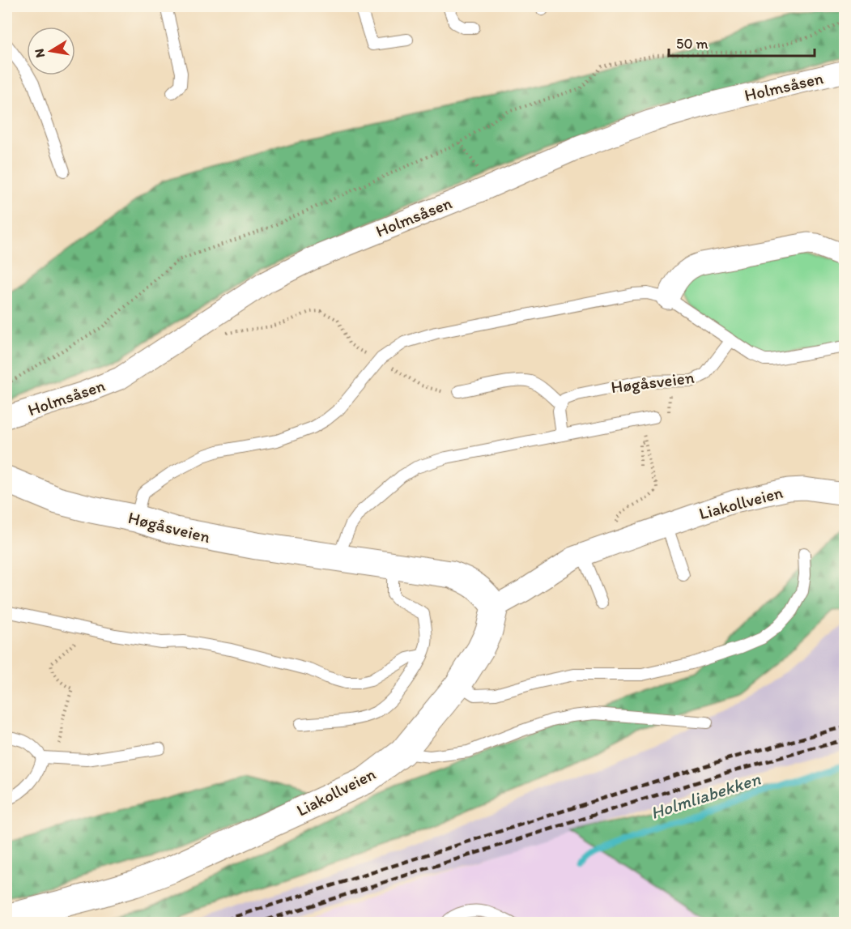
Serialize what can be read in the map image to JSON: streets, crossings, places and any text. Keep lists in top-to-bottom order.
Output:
{
  "streets": {
    "street": ["Holmsåsen", "Høgåsveien", "Liakollveien"]
  },
  "crossings": [
    ["Høgåsveien", "Liakollveien"]
  ],
  "water": ["Holmliabekken"],
  "scale_bar": "50 m",
  "north": "left"
}
